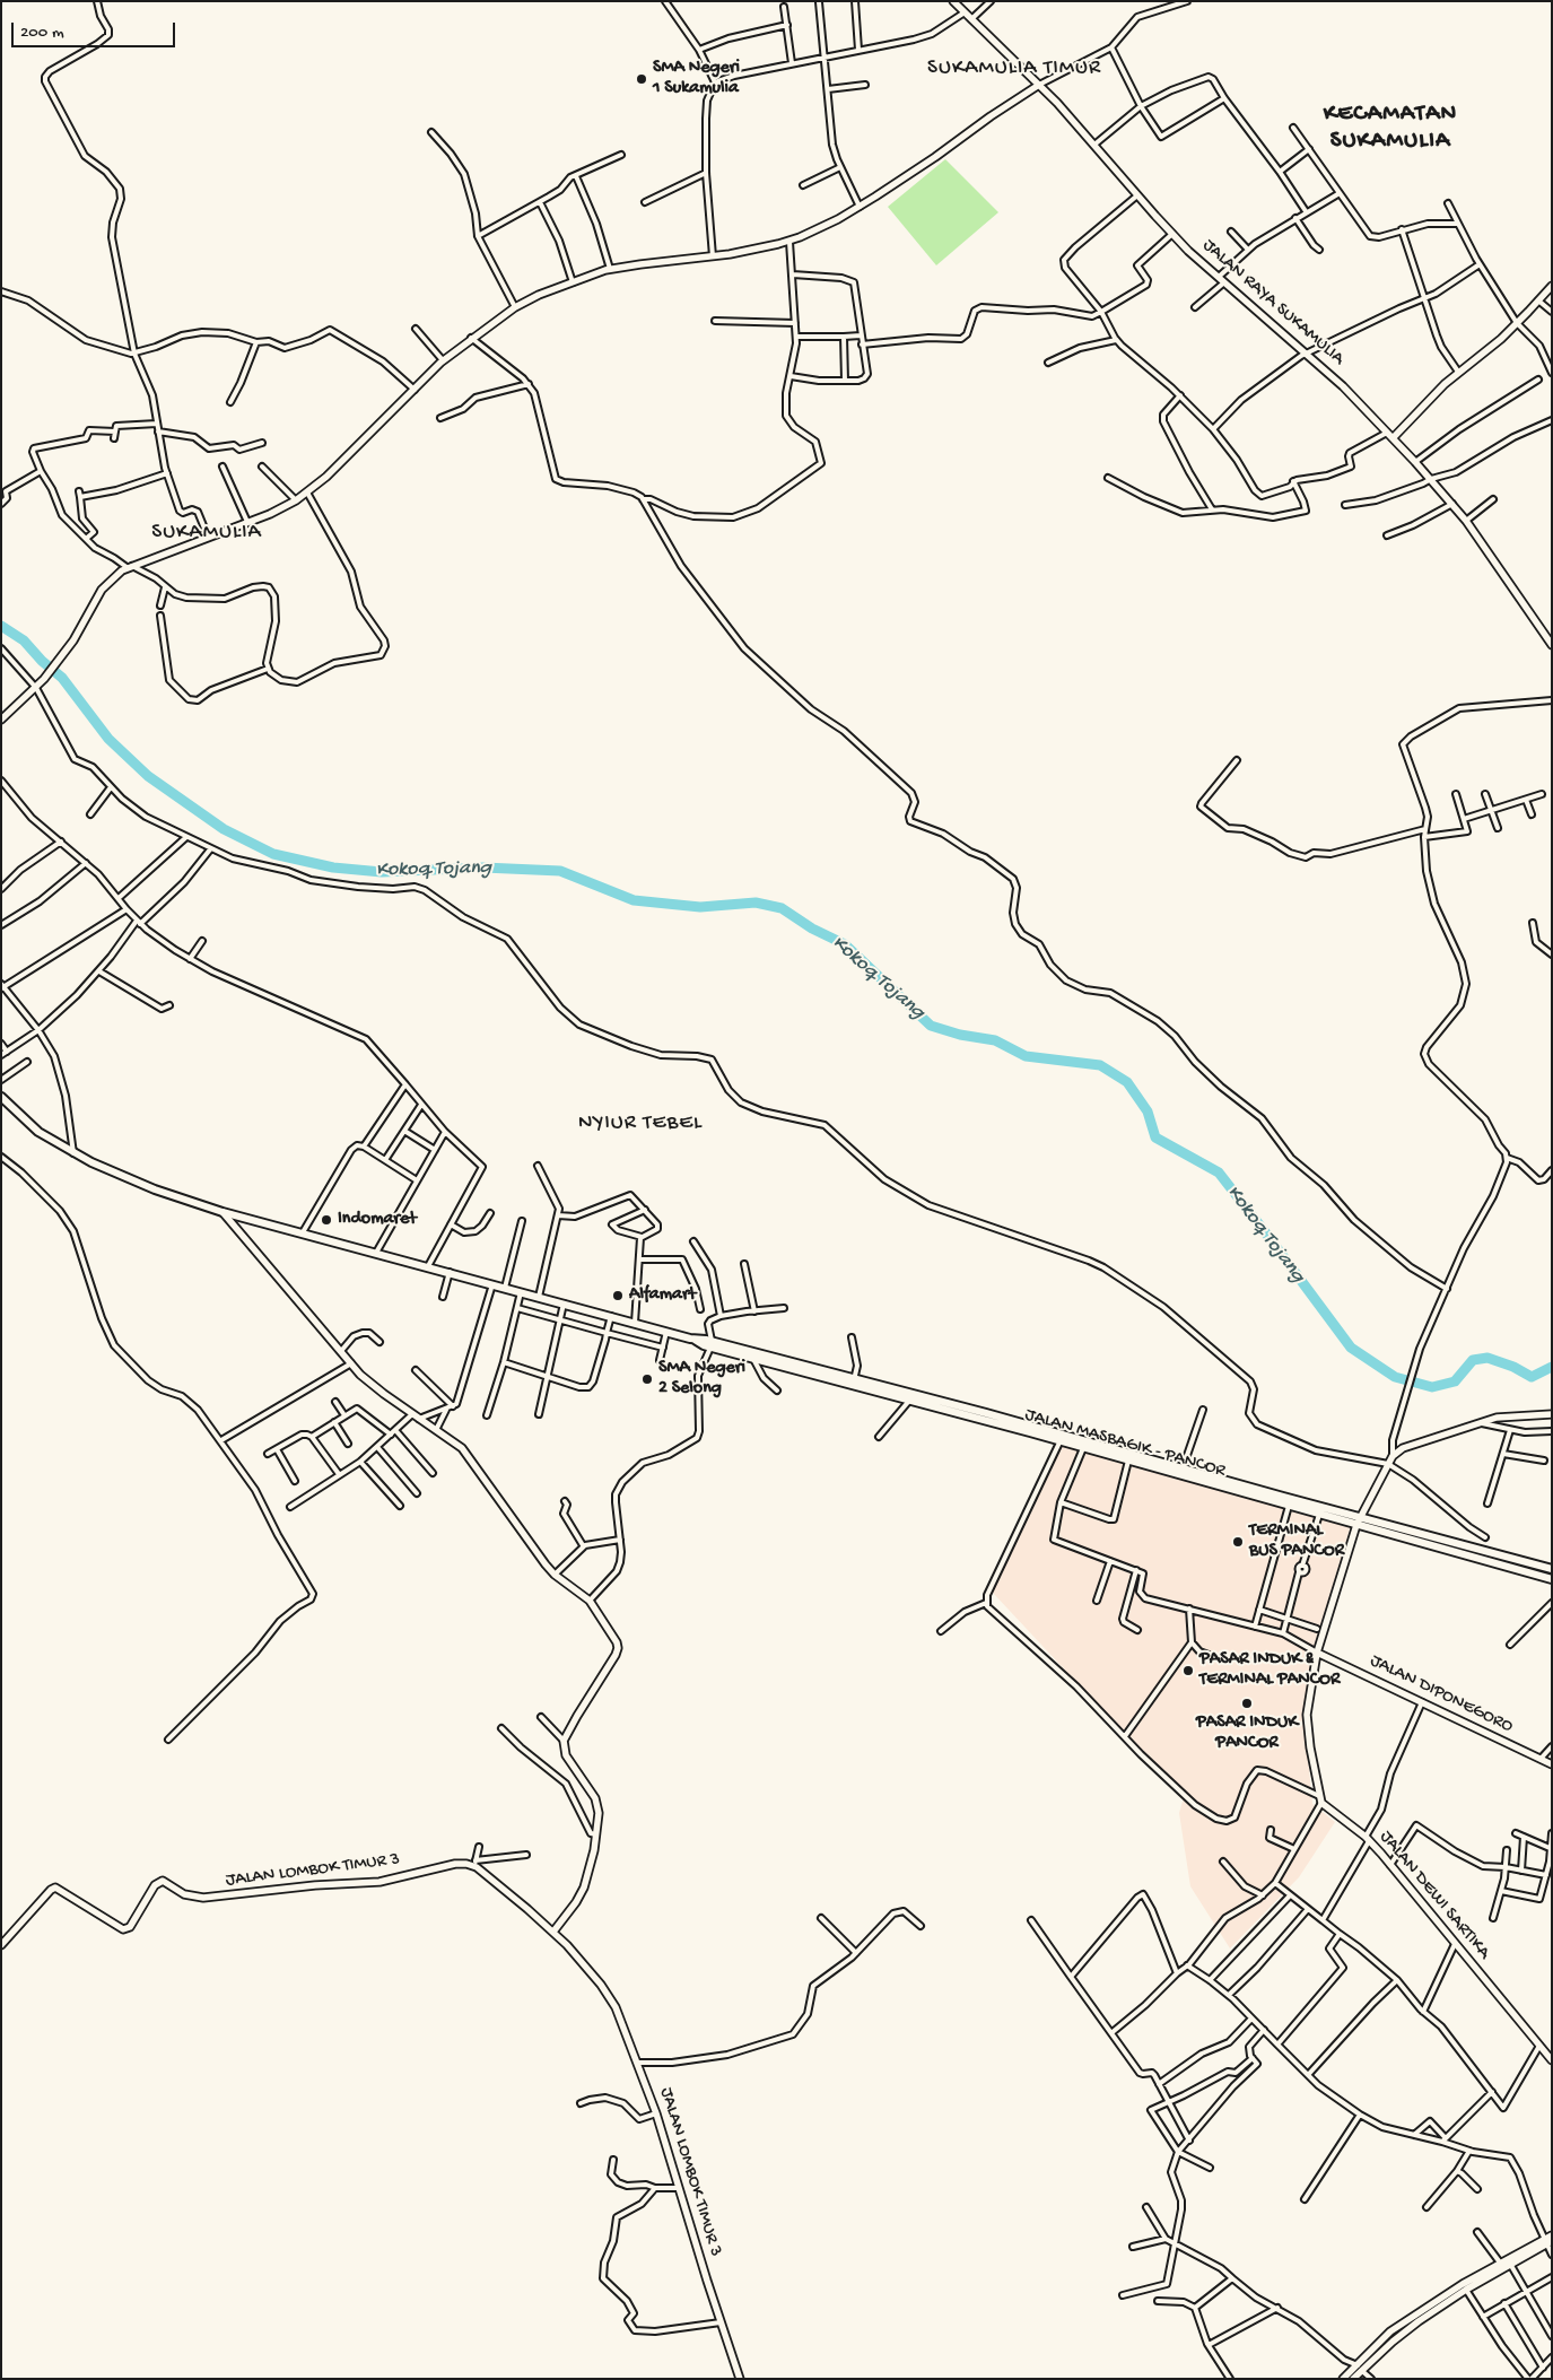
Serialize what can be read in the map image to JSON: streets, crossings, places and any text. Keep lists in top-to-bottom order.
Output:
{
  "streets": {
    "main road": ["JALAN MASBAGIK - PANCOR"],
    "street": [
      "JALAN RAYA SUKAMULIA",
      "JALAN DIPONEGORO",
      "JALAN LOMBOK TIMUR 3",
      "JALAN DEWI SARTIKA"
    ]
  },
  "districts": [
    "SUKAMULIA TIMUR",
    "KECAMATAN SUKAMULIA",
    "SUKAMULIA",
    "NYIUR TEBEL"
  ],
  "water": ["Kokoq Tojang"],
  "places": [
    "SMA Negeri 1 Sukamulia",
    "Indomaret",
    "Alfamart",
    "SMA Negeri 2 Selong",
    "TERMINAL BUS PANCOR",
    "PASAR INDUK & TERMINAL PANCOR",
    "PASAR INDUK PANCOR"
  ],
  "scale_bar": "200 m"
}
